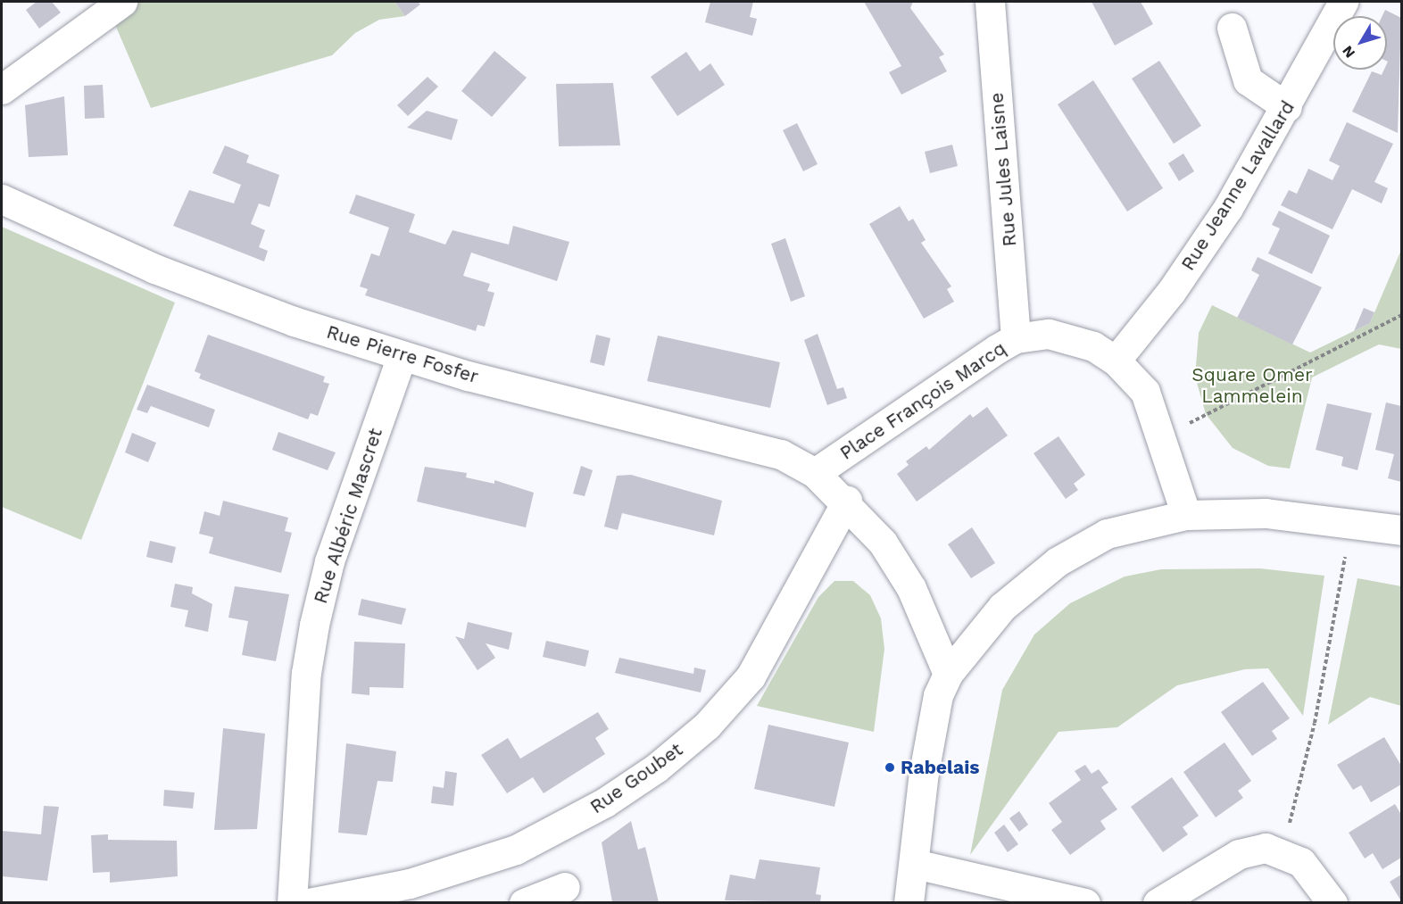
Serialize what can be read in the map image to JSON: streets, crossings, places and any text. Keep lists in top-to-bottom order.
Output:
{
  "streets": {
    "street": [
      "Rue Jules Laisne",
      "Rue Jeanne Lavallard",
      "Rue Pierre Fosfer",
      "Place François Marcq",
      "Rue Albéric Mascret",
      "Rue Goubet"
    ]
  },
  "crossings": [
    ["Rue Jules Laisne", "Place François Marcq"],
    ["Rue Jeanne Lavallard", "Place François Marcq"],
    ["Rue Pierre Fosfer", "Place François Marcq"],
    ["Rue Pierre Fosfer", "Rue Albéric Mascret"]
  ],
  "parks": ["Square Omer Lammelein"],
  "places": ["Rabelais"],
  "north": "bottom left"
}
